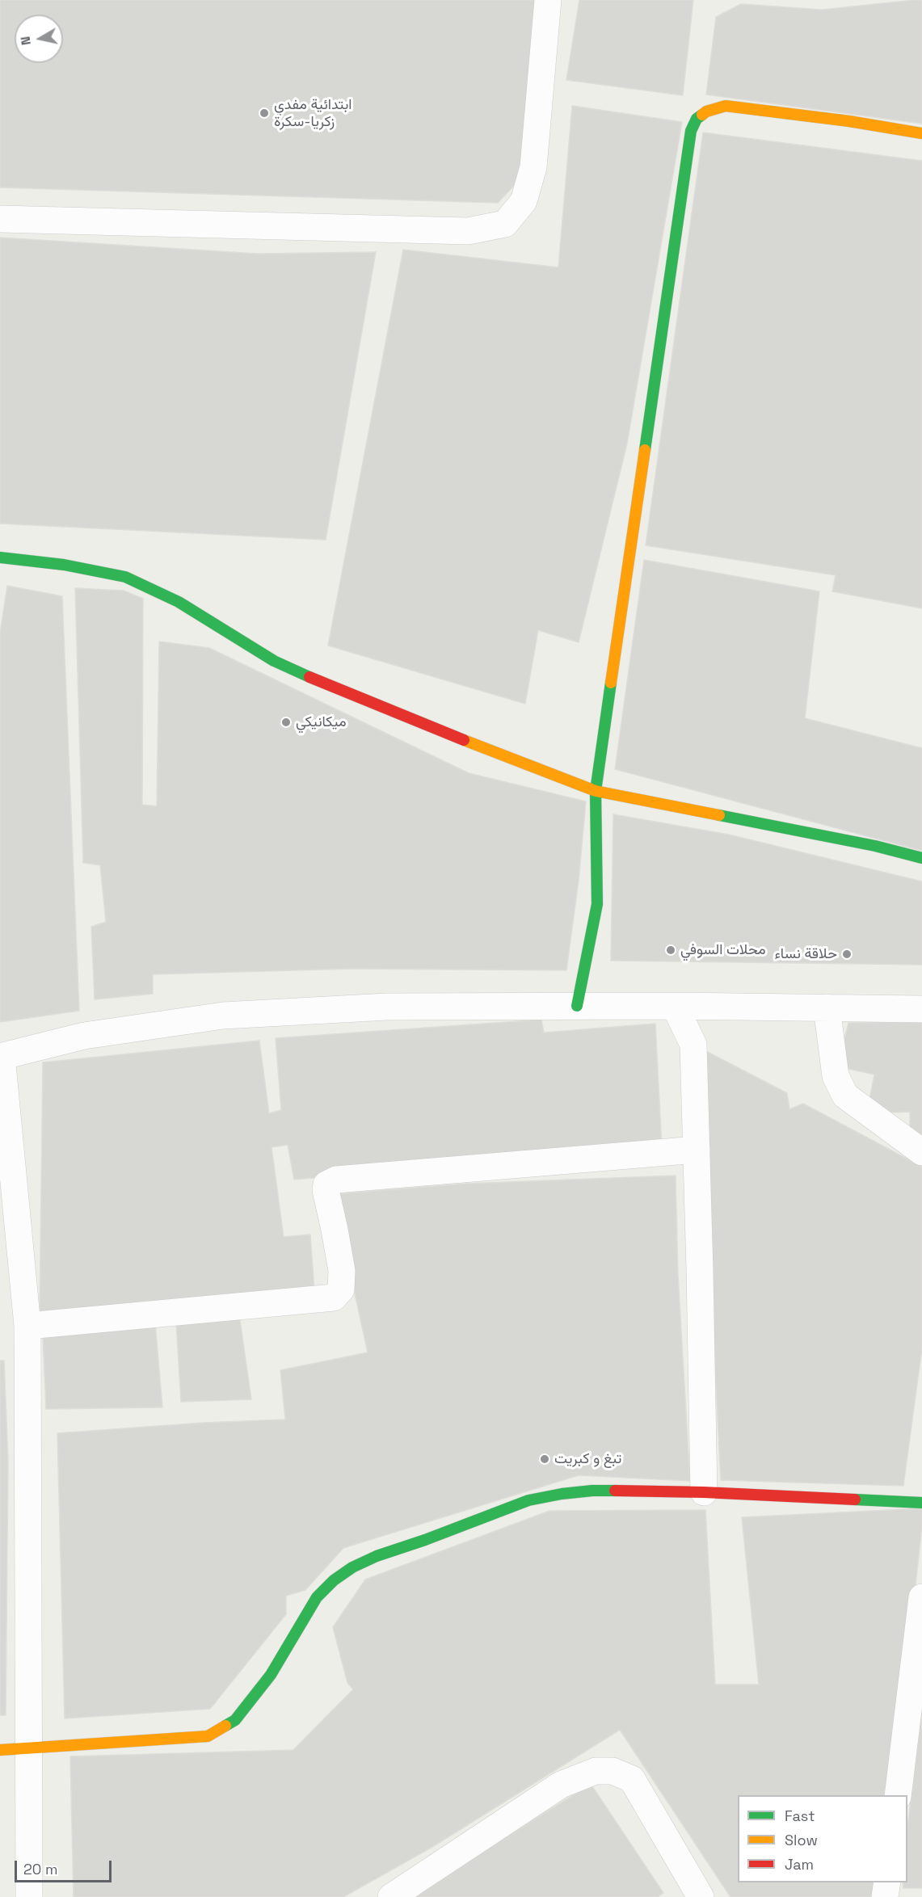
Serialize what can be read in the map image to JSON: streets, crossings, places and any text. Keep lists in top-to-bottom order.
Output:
{
  "places": [
    "ابتدائية مفدي زكريا-سكرة",
    "ميكانيكي",
    "محلات السوفي",
    "حلاقة نساء",
    "تبغ و كبريت"
  ],
  "legend": ["Fast", "Slow", "Jam"],
  "scale_bar": "20 m",
  "north": "left"
}
